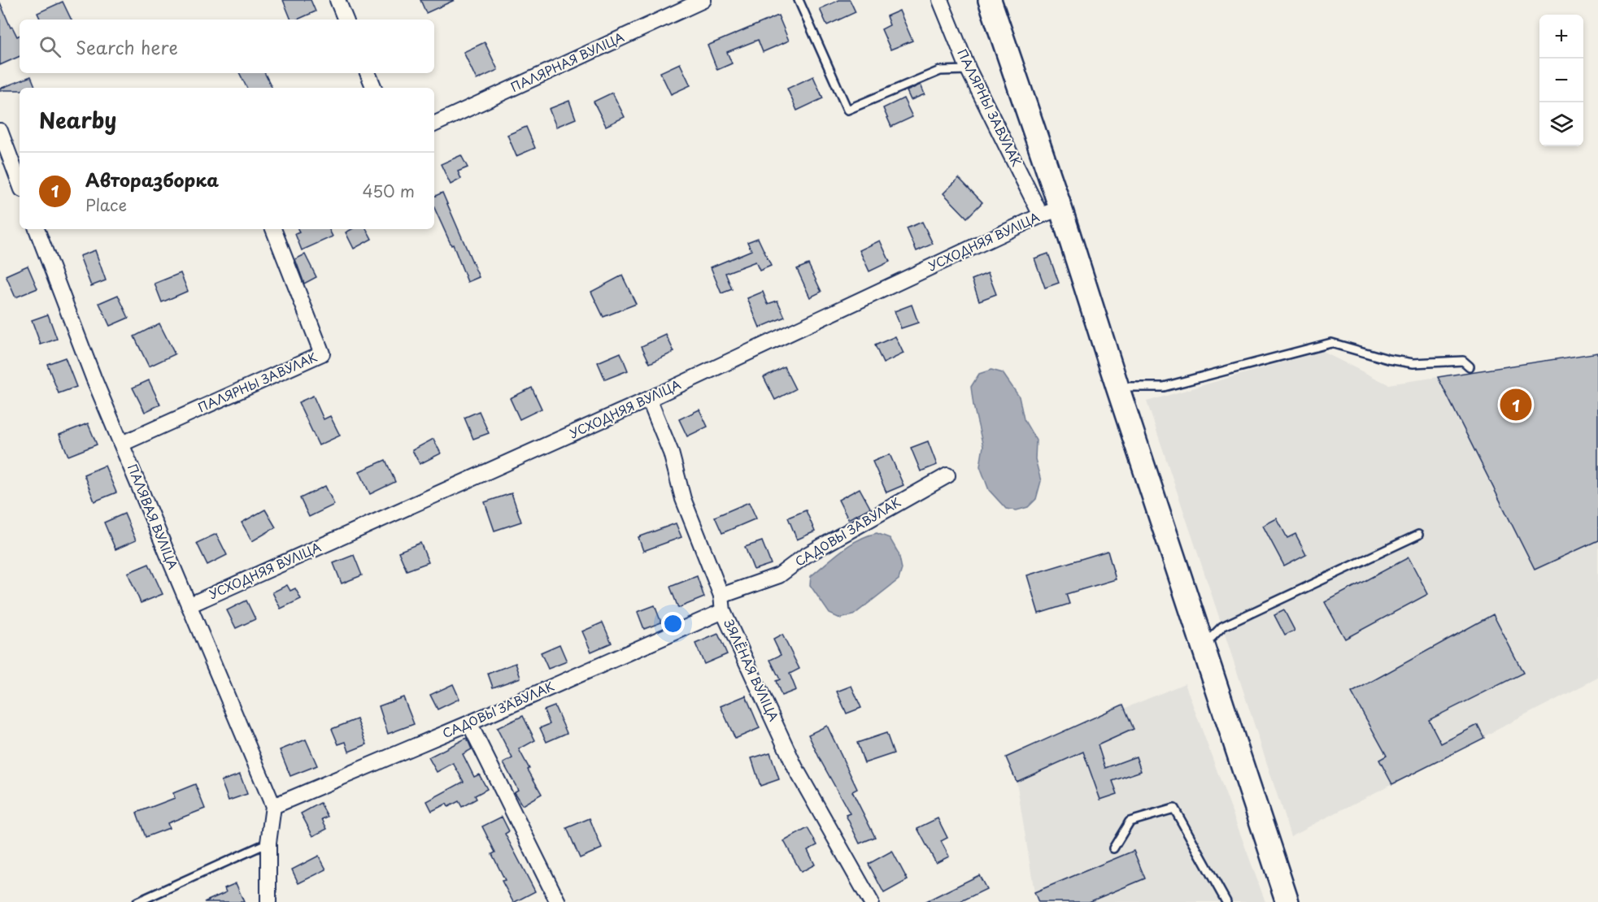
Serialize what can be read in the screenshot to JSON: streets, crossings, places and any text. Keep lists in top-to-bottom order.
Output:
{
  "streets": {
    "street": [
      "ПАЛЯРНАЯ ВУЛІЦА",
      "ПАЛЯРНЫ ЗАВУЛАК",
      "УСХОДНЯЯ ВУЛІЦА",
      "ПАЛЯВАЯ ВУЛІЦА",
      "САДОВЫ ЗАВУЛАК",
      "ЗЯЛЁНАЯ ВУЛІЦА"
    ]
  },
  "crossings": [
    ["ПАЛЯРНЫ ЗАВУЛАК", "УСХОДНЯЯ ВУЛІЦА"],
    ["ПАЛЯРНЫ ЗАВУЛАК", "ПАЛЯВАЯ ВУЛІЦА"],
    ["УСХОДНЯЯ ВУЛІЦА", "ПАЛЯВАЯ ВУЛІЦА"],
    ["УСХОДНЯЯ ВУЛІЦА", "ЗЯЛЁНАЯ ВУЛІЦА"],
    ["ПАЛЯВАЯ ВУЛІЦА", "САДОВЫ ЗАВУЛАК"],
    ["САДОВЫ ЗАВУЛАК", "ЗЯЛЁНАЯ ВУЛІЦА"]
  ],
  "page": {
    "map_buttons": ["+", "−"],
    "search": "Search here",
    "heading": "Nearby",
    "list": [
      {
        "mark": "1",
        "name": "Авторазборка",
        "note": "Place",
        "value": "450 m"
      }
    ],
    "pins": "1"
  }
}
